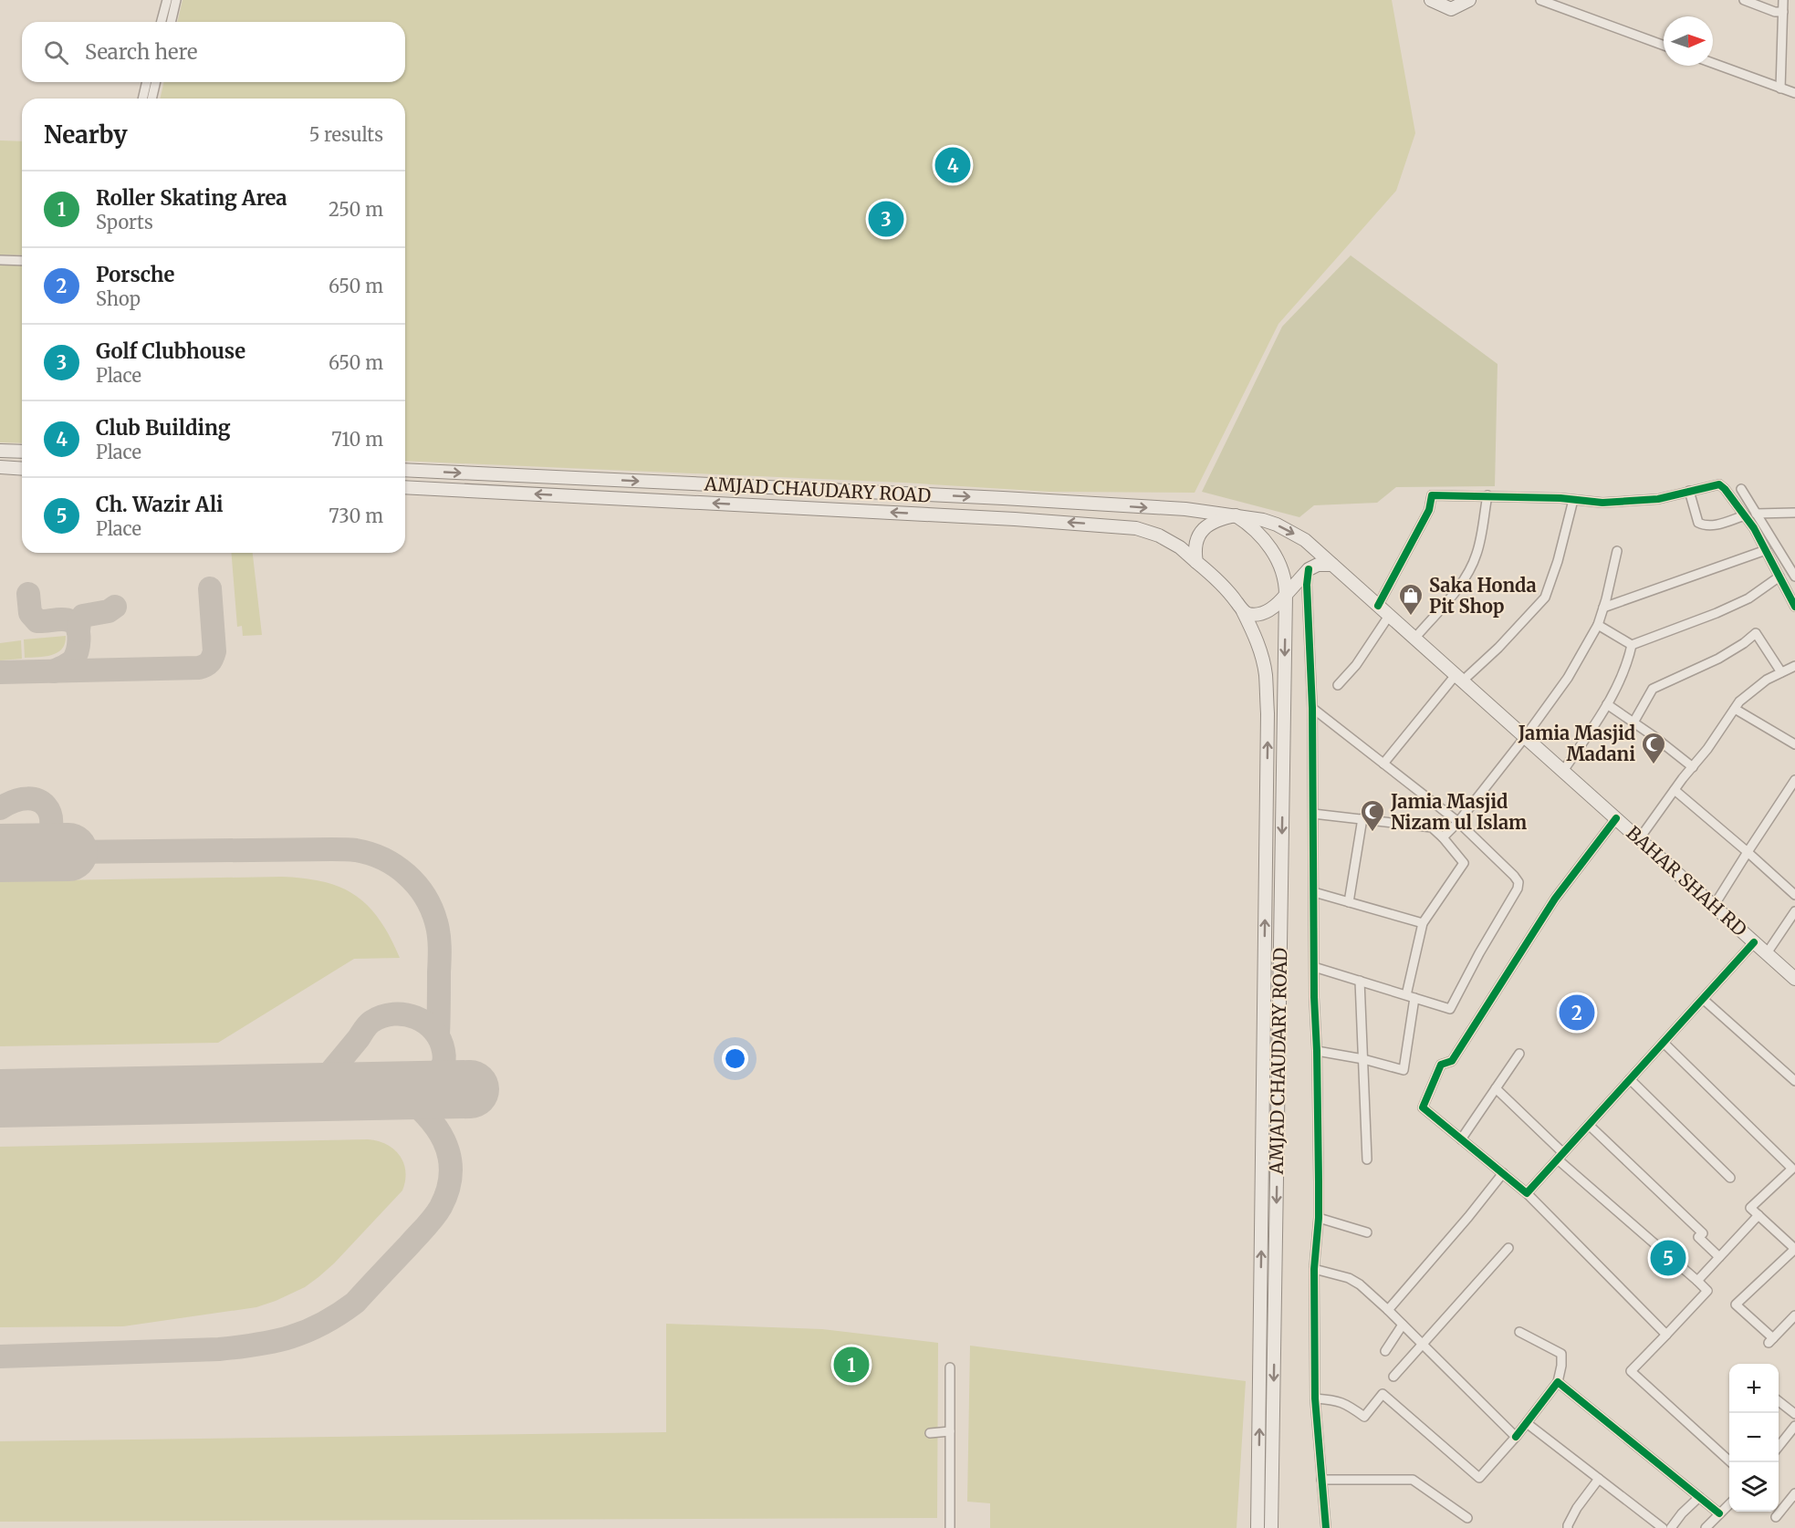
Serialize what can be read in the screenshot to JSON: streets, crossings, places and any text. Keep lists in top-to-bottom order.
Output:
{
  "streets": {
    "main road": ["AMJAD CHAUDARY ROAD", "BAHAR SHAH RD"]
  },
  "crossings": [
    ["AMJAD CHAUDARY ROAD", "BAHAR SHAH RD"]
  ],
  "places": {
    "shop": ["Saka Honda Pit Shop"],
    "mosque": ["Jamia Masjid Madani", "Jamia Masjid Nizam ul Islam"]
  },
  "north": "right",
  "page": {
    "search": "Search here",
    "heading": ["Nearby", "5 results"],
    "pins": [
      "4",
      "3",
      "2",
      "5",
      "1"
    ],
    "list": [
      {
        "mark": "1",
        "name": "Roller Skating Area",
        "note": "Sports",
        "value": "250 m"
      },
      {
        "mark": "2",
        "name": "Porsche",
        "note": "Shop",
        "value": "650 m"
      },
      {
        "mark": "3",
        "name": "Golf Clubhouse",
        "note": "Place",
        "value": "650 m"
      },
      {
        "mark": "4",
        "name": "Club Building",
        "note": "Place",
        "value": "710 m"
      },
      {
        "mark": "5",
        "name": "Ch. Wazir Ali",
        "note": "Place",
        "value": "730 m"
      }
    ],
    "map_buttons": ["+", "−"]
  }
}
